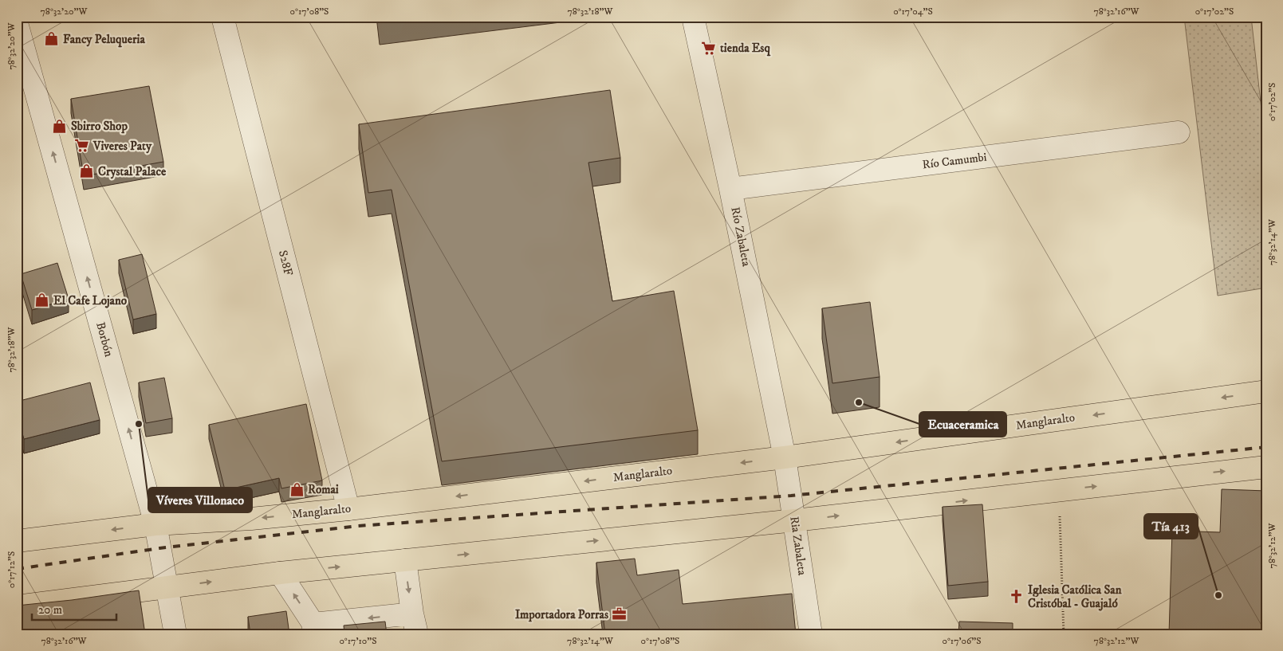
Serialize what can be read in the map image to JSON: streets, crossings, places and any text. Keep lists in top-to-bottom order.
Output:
{
  "streets": {
    "main road": ["Manglaralto"],
    "street": [
      "Río Camumbi",
      "Río Zabaleta",
      "S28F",
      "Borbón",
      "Ria Zabaleta"
    ]
  },
  "crossings": [
    ["Río Camumbi", "Río Zabaleta"],
    ["Río Zabaleta", "Manglaralto"],
    ["Río Zabaleta", "Ria Zabaleta"],
    ["S28F", "Manglaralto"],
    ["Borbón", "Manglaralto"],
    ["Manglaralto", "Ria Zabaleta"]
  ],
  "one_way": ["Borbón"],
  "places": {
    "shop": [
      "Fancy Peluqueria",
      "Sbirro Shop",
      "Crystal Palace",
      "El Cafe Lojano",
      "Romai"
    ],
    "supermarket": ["tienda Esq", "Viveres Paty"],
    "other": ["Ecuaceramica", "Víveres Villonaco", "Tía 413"],
    "church": ["Iglesia Católica San Cristóbal - Guajaló"],
    "office": ["Importadora Porras"]
  },
  "scale_bar": "20 m",
  "coordinates": [
    "78°32'20\"W",
    "0°17'08\"S",
    "78°32'18\"W",
    "0°17'04\"S",
    "78°32'16\"W",
    "0°17'02\"S",
    "78°32'14\"W",
    "78°32'12\"W",
    "0°17'12\"S",
    "0°17'10\"S",
    "0°17'06\"S"
  ]
}
